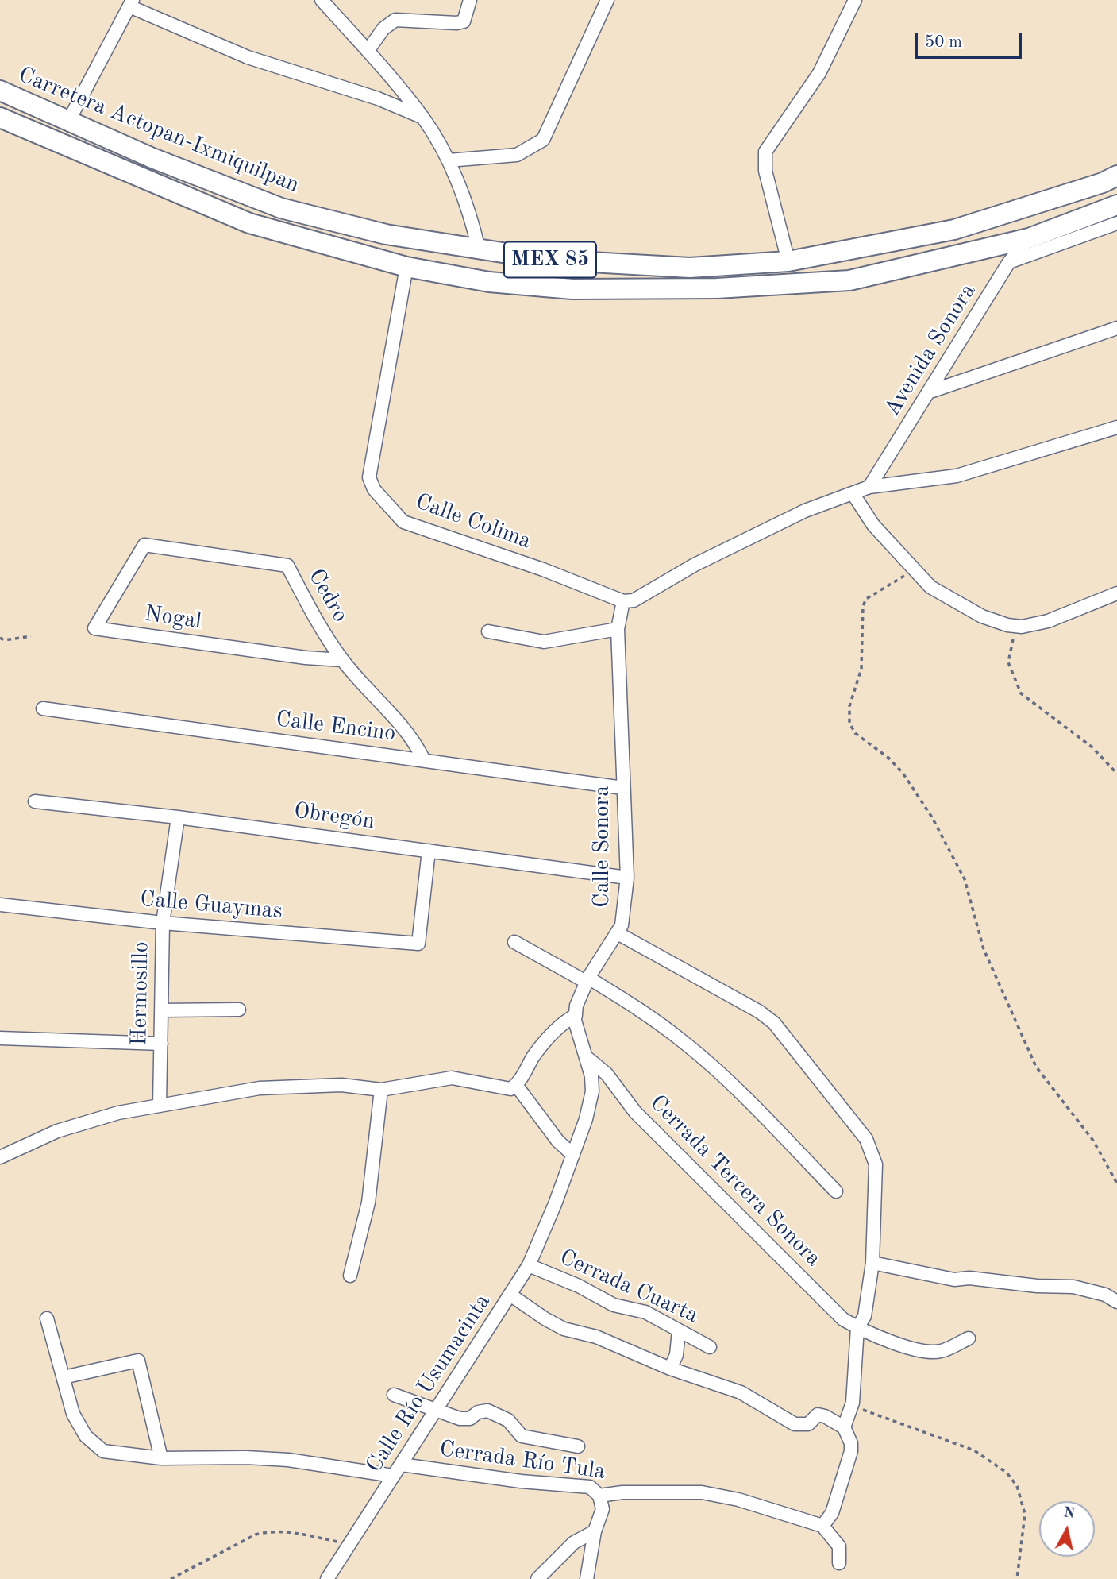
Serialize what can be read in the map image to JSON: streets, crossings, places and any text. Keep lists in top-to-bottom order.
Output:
{
  "streets": {
    "main road": ["Carretera Actopan-Ixmiquilpan", "MEX 85"],
    "street": [
      "Avenida Sonora",
      "Calle Colima",
      "Cedro",
      "Nogal",
      "Calle Encino",
      "Obregón",
      "Calle Sonora",
      "Calle Guaymas",
      "Hermosillo",
      "Cerrada Tercera Sonora",
      "Cerrada Cuarta",
      "Calle Río Usumacinta",
      "Cerrada Río Tula"
    ]
  },
  "crossings": [
    ["MEX 85", "Avenida Sonora"],
    ["MEX 85", "Calle Colima"],
    ["Calle Colima", "Calle Sonora"],
    ["Cedro", "Nogal"],
    ["Cedro", "Calle Encino"],
    ["Calle Encino", "Calle Sonora"],
    ["Obregón", "Calle Sonora"],
    ["Obregón", "Calle Guaymas"],
    ["Obregón", "Hermosillo"],
    ["Calle Guaymas", "Hermosillo"],
    ["Cerrada Cuarta", "Calle Río Usumacinta"],
    ["Calle Río Usumacinta", "Cerrada Río Tula"]
  ],
  "scale_bar": "50 m",
  "north": "top"
}
